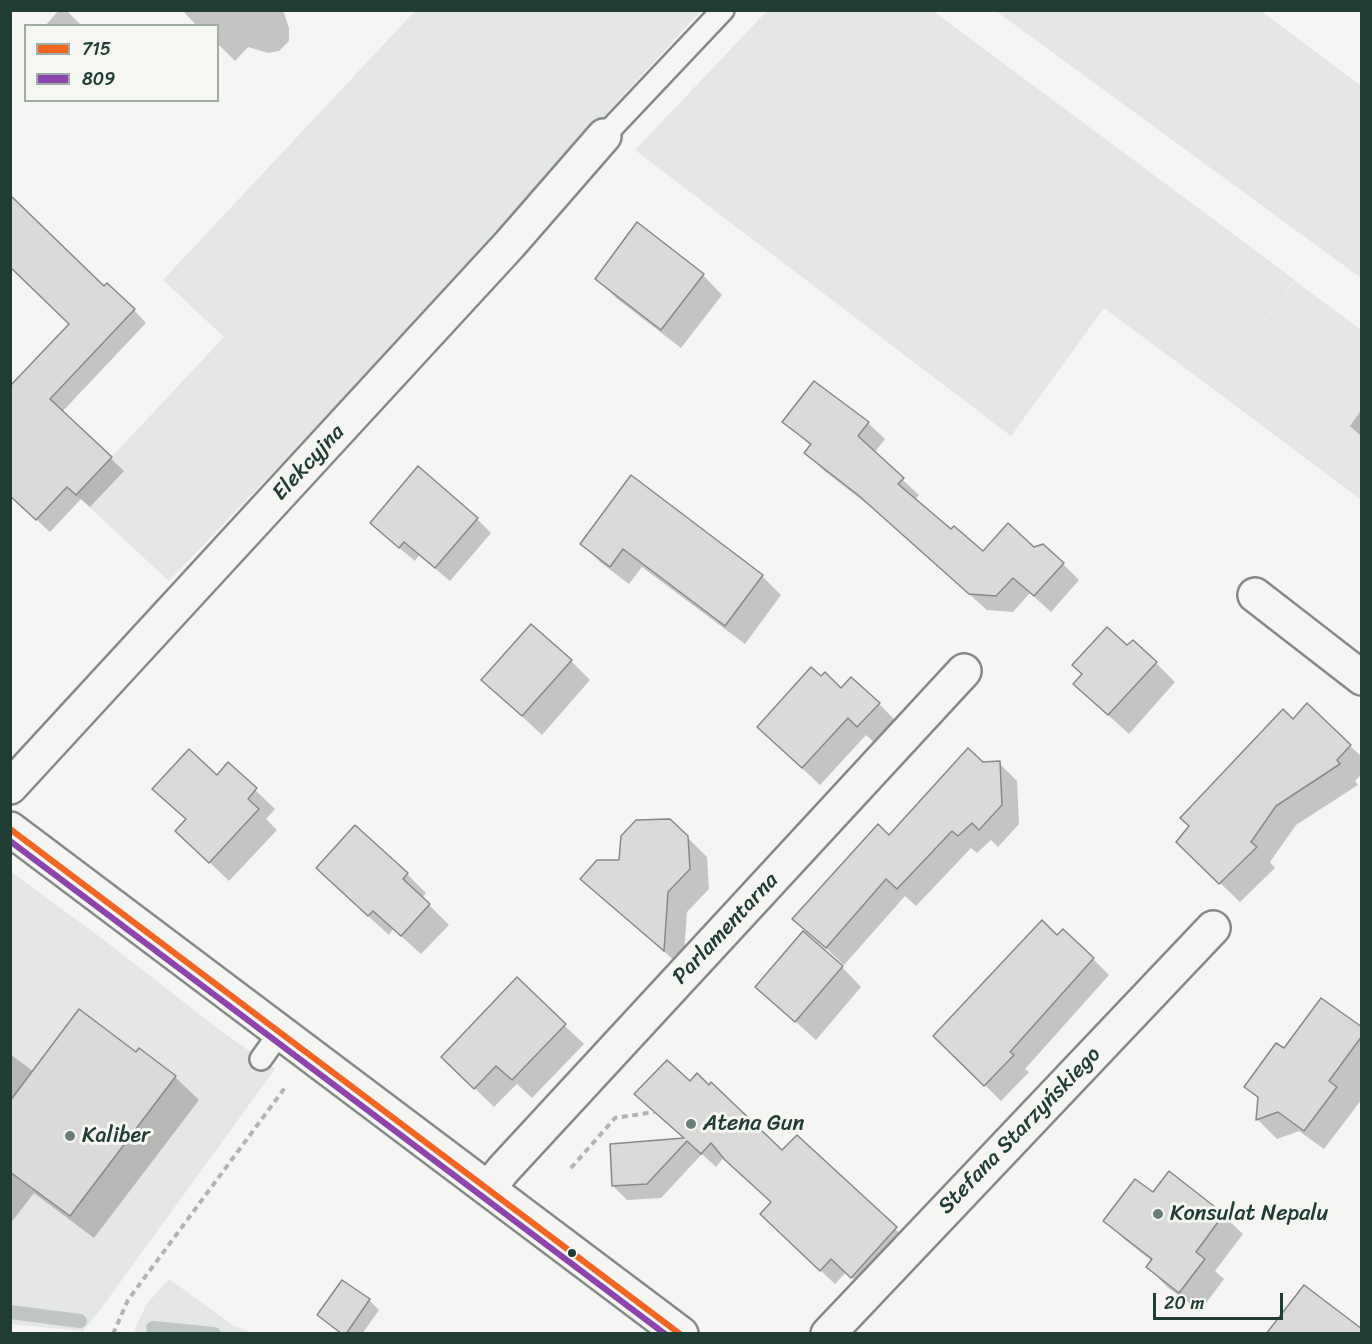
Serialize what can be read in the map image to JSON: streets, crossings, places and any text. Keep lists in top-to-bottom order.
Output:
{
  "streets": {
    "street": ["Elekcyjna", "Parlamentarna", "Stefana Starzyńskiego"]
  },
  "places": ["Atena Gun", "Kaliber", "Konsulat Nepalu"],
  "lines": ["transit line 715", "transit line 809"],
  "legend": ["715", "809"],
  "scale_bar": "20 m"
}
